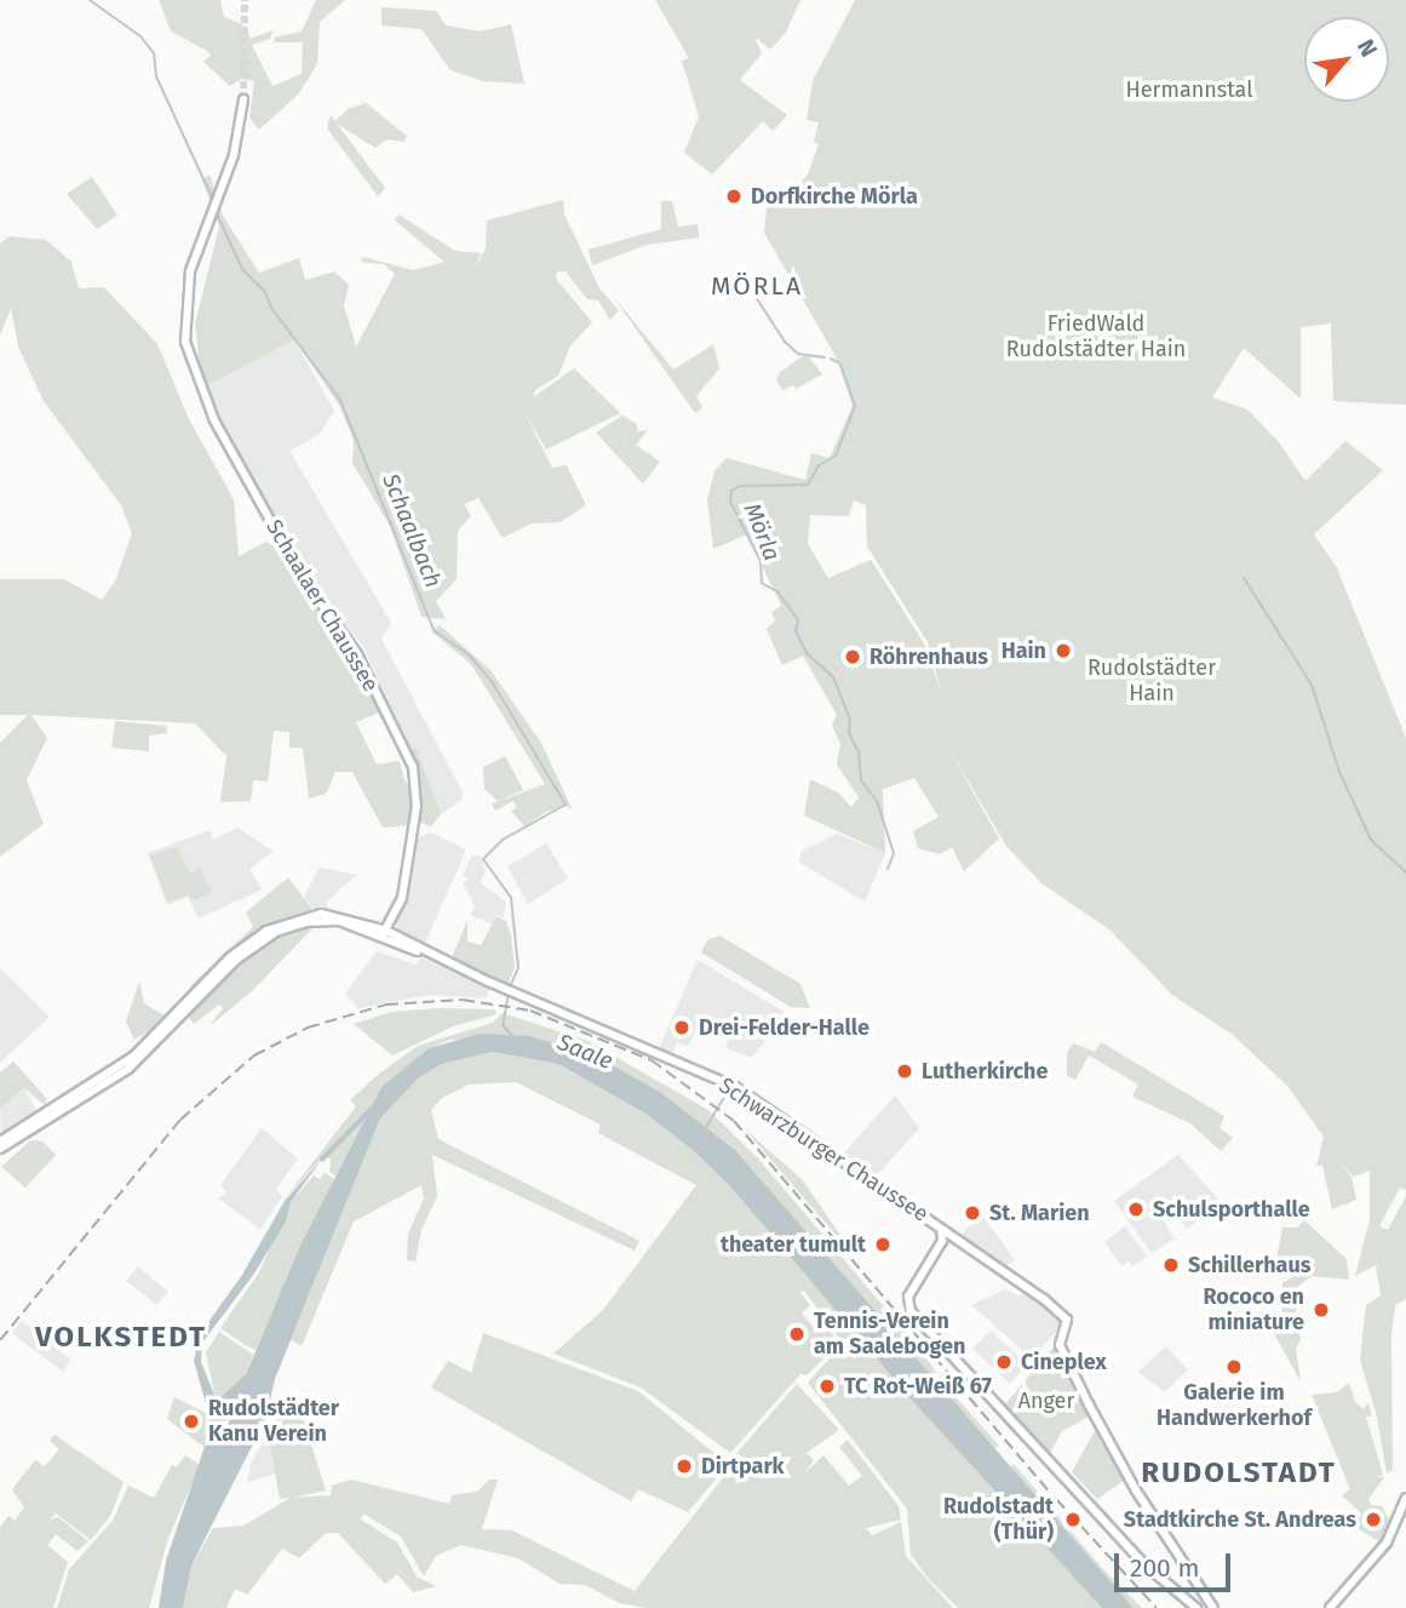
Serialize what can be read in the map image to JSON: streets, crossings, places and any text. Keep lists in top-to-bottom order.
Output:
{
  "streets": {
    "main road": ["Schaalaer Chaussee", "Schwarzburger Chaussee"]
  },
  "crossings": [
    ["Schaalaer Chaussee", "Schwarzburger Chaussee"]
  ],
  "districts": ["MÖRLA", "VOLKSTEDT", "RUDOLSTADT"],
  "water": ["Schaalbach", "Mörla", "Saale"],
  "parks": [
    "Hermannstal",
    "FriedWald Rudolstädter Hain",
    "Rudolstädter Hain",
    "Anger"
  ],
  "places": [
    "Dorfkirche Mörla",
    "Hain",
    "Röhrenhaus",
    "Drei-Felder-Halle",
    "Lutherkirche",
    "Schulsporthalle",
    "St. Marien",
    "theater tumult",
    "Schillerhaus",
    "Rococo en miniature",
    "Tennis-Verein am Saalebogen",
    "Cineplex",
    "Galerie im Handwerkerhof",
    "TC Rot-Weiß 67",
    "Rudolstädter Kanu Verein",
    "Dirtpark",
    "Rudolstadt (Thür)",
    "Stadtkirche St. Andreas"
  ],
  "scale_bar": "200 m",
  "north": "top right"
}
